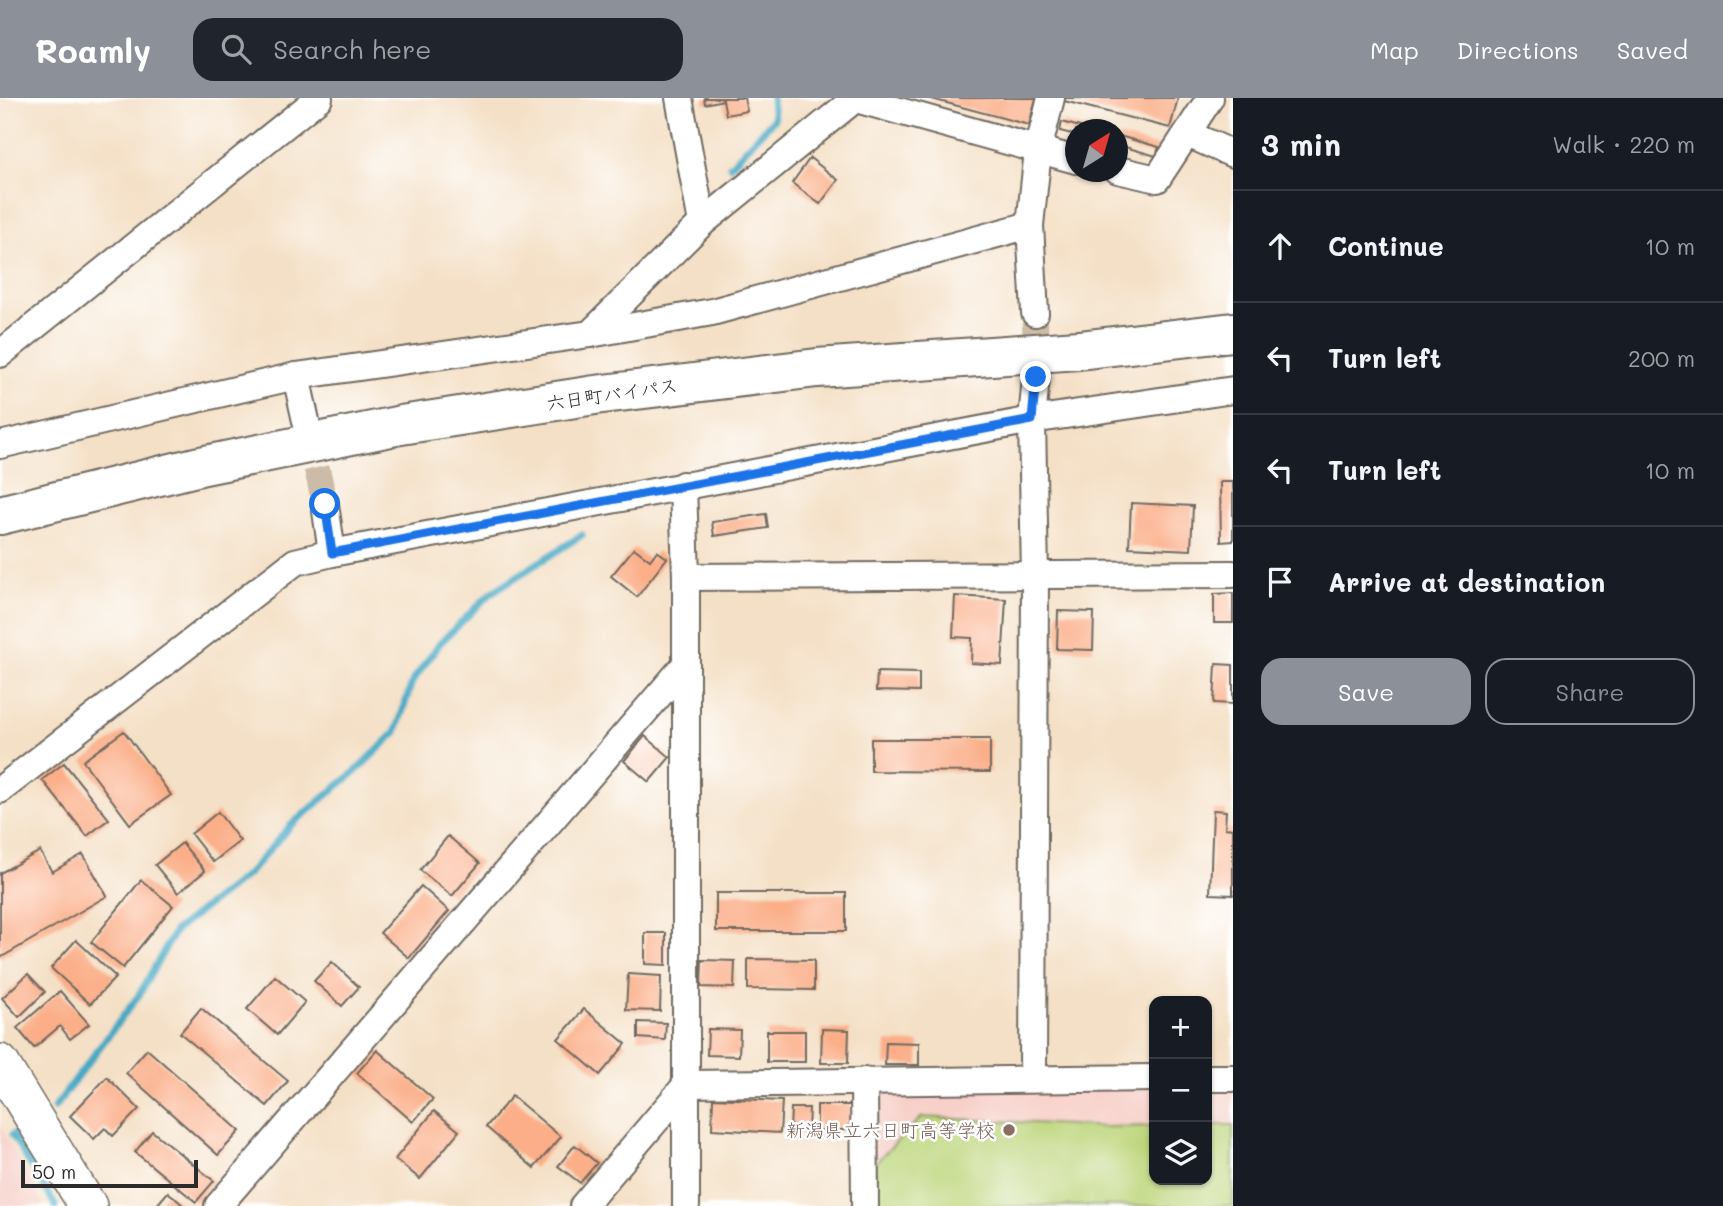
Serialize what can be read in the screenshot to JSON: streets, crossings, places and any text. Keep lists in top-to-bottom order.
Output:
{
  "streets": {
    "highway": ["六日町バイパス"]
  },
  "places": ["新潟県立六日町高等学校"],
  "scale_bar": "50 m",
  "north": "top right",
  "page": {
    "header": "Roamly",
    "search": "Search here",
    "nav": ["Map", "Directions", "Saved"],
    "heading": ["3 min", "Walk · 220 m"],
    "list": [
      ["Continue", "10 m"],
      ["Turn left", "200 m"],
      ["Turn left", "10 m"],
      "Arrive at destination"
    ],
    "buttons": ["Save", "Share"],
    "map_buttons": ["+", "−"],
    "scale": "50 m"
  }
}
